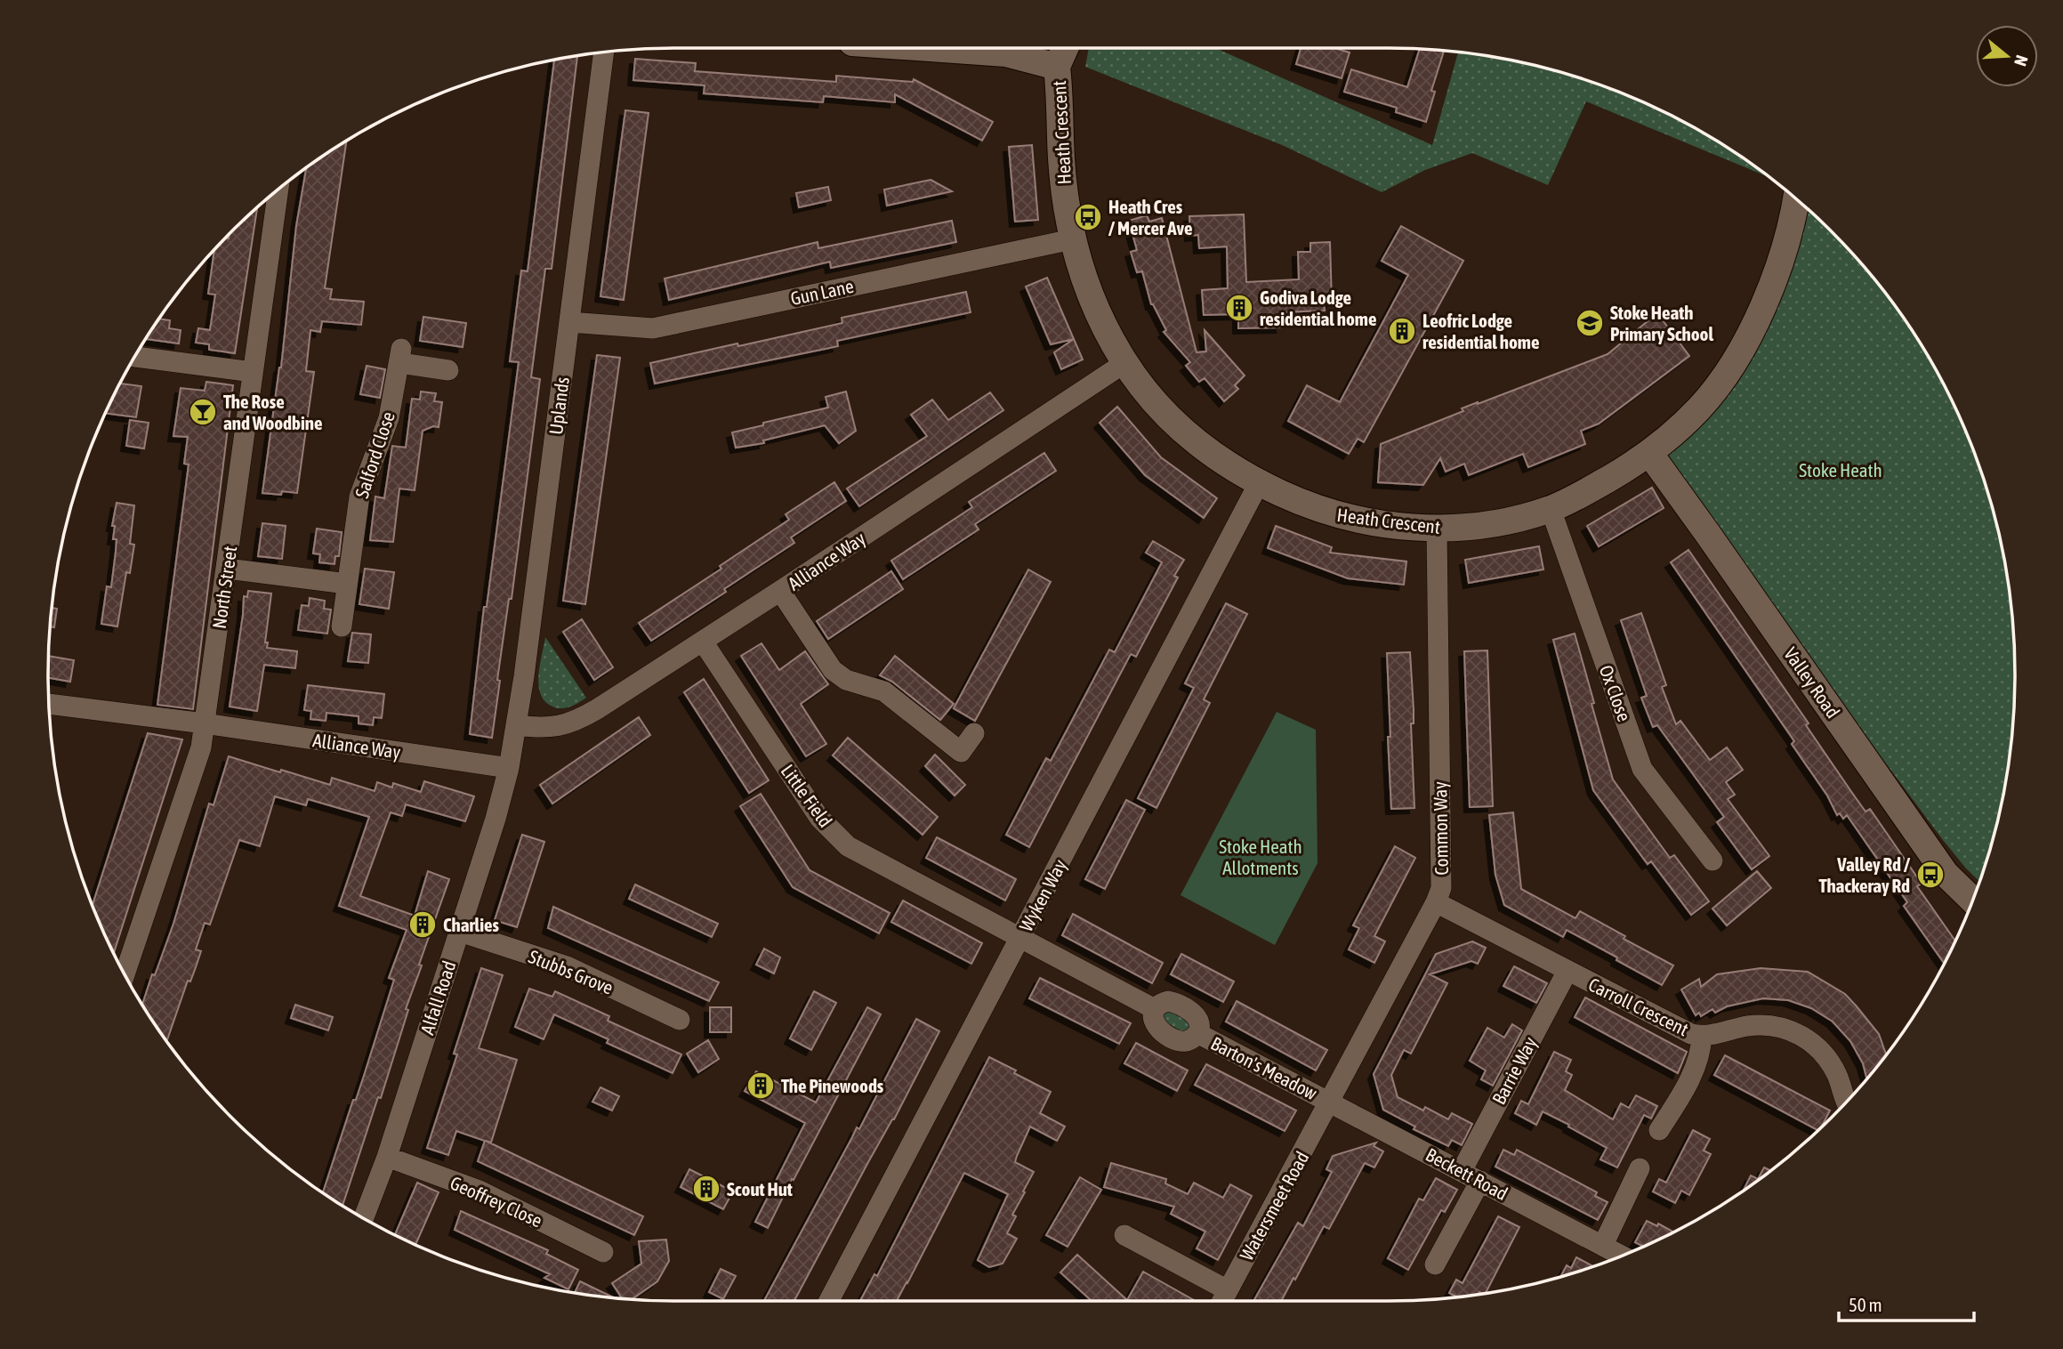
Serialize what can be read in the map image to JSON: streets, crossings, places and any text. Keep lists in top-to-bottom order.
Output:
{
  "streets": {
    "street": [
      "Heath Crescent",
      "Gun Lane",
      "Uplands",
      "Salford Close",
      "Alliance Way",
      "North Street",
      "Valley Road",
      "Ox Close",
      "Little Field",
      "Common Way",
      "Wyken Way",
      "Stubbs Grove",
      "Alfall Road",
      "Carroll Crescent",
      "Barton's Meadow",
      "Barrie Way",
      "Beckett Road",
      "Geoffrey Close",
      "Watersmeet Road"
    ]
  },
  "crossings": [
    ["Heath Crescent", "Gun Lane"],
    ["Heath Crescent", "Alliance Way"],
    ["Heath Crescent", "Valley Road"],
    ["Heath Crescent", "Ox Close"],
    ["Heath Crescent", "Common Way"],
    ["Heath Crescent", "Wyken Way"],
    ["Gun Lane", "Uplands"],
    ["Uplands", "Alliance Way"],
    ["Uplands", "Alfall Road"],
    ["Alliance Way", "North Street"],
    ["Alliance Way", "Little Field"],
    ["Alliance Way", "Alfall Road"],
    ["Little Field", "Wyken Way"],
    ["Common Way", "Carroll Crescent"],
    ["Common Way", "Barton's Meadow"],
    ["Common Way", "Beckett Road"],
    ["Common Way", "Watersmeet Road"],
    ["Stubbs Grove", "Alfall Road"],
    ["Alfall Road", "Geoffrey Close"],
    ["Carroll Crescent", "Barrie Way"],
    ["Barton's Meadow", "Beckett Road"],
    ["Barton's Meadow", "Watersmeet Road"],
    ["Barrie Way", "Beckett Road"],
    ["Beckett Road", "Watersmeet Road"]
  ],
  "parks": ["Stoke Heath", "Stoke Heath Allotments"],
  "places": {
    "bus stop": ["Heath Cres / Mercer Ave", "Valley Rd / Thackeray Rd"],
    "building": [
      "Godiva Lodge residential home",
      "Leofric Lodge residential home",
      "Charlies",
      "The Pinewoods",
      "Scout Hut"
    ],
    "school or university": ["Stoke Heath Primary School"],
    "bar": ["The Rose and Woodbine"]
  },
  "scale_bar": "50 m",
  "north": "right"
}
